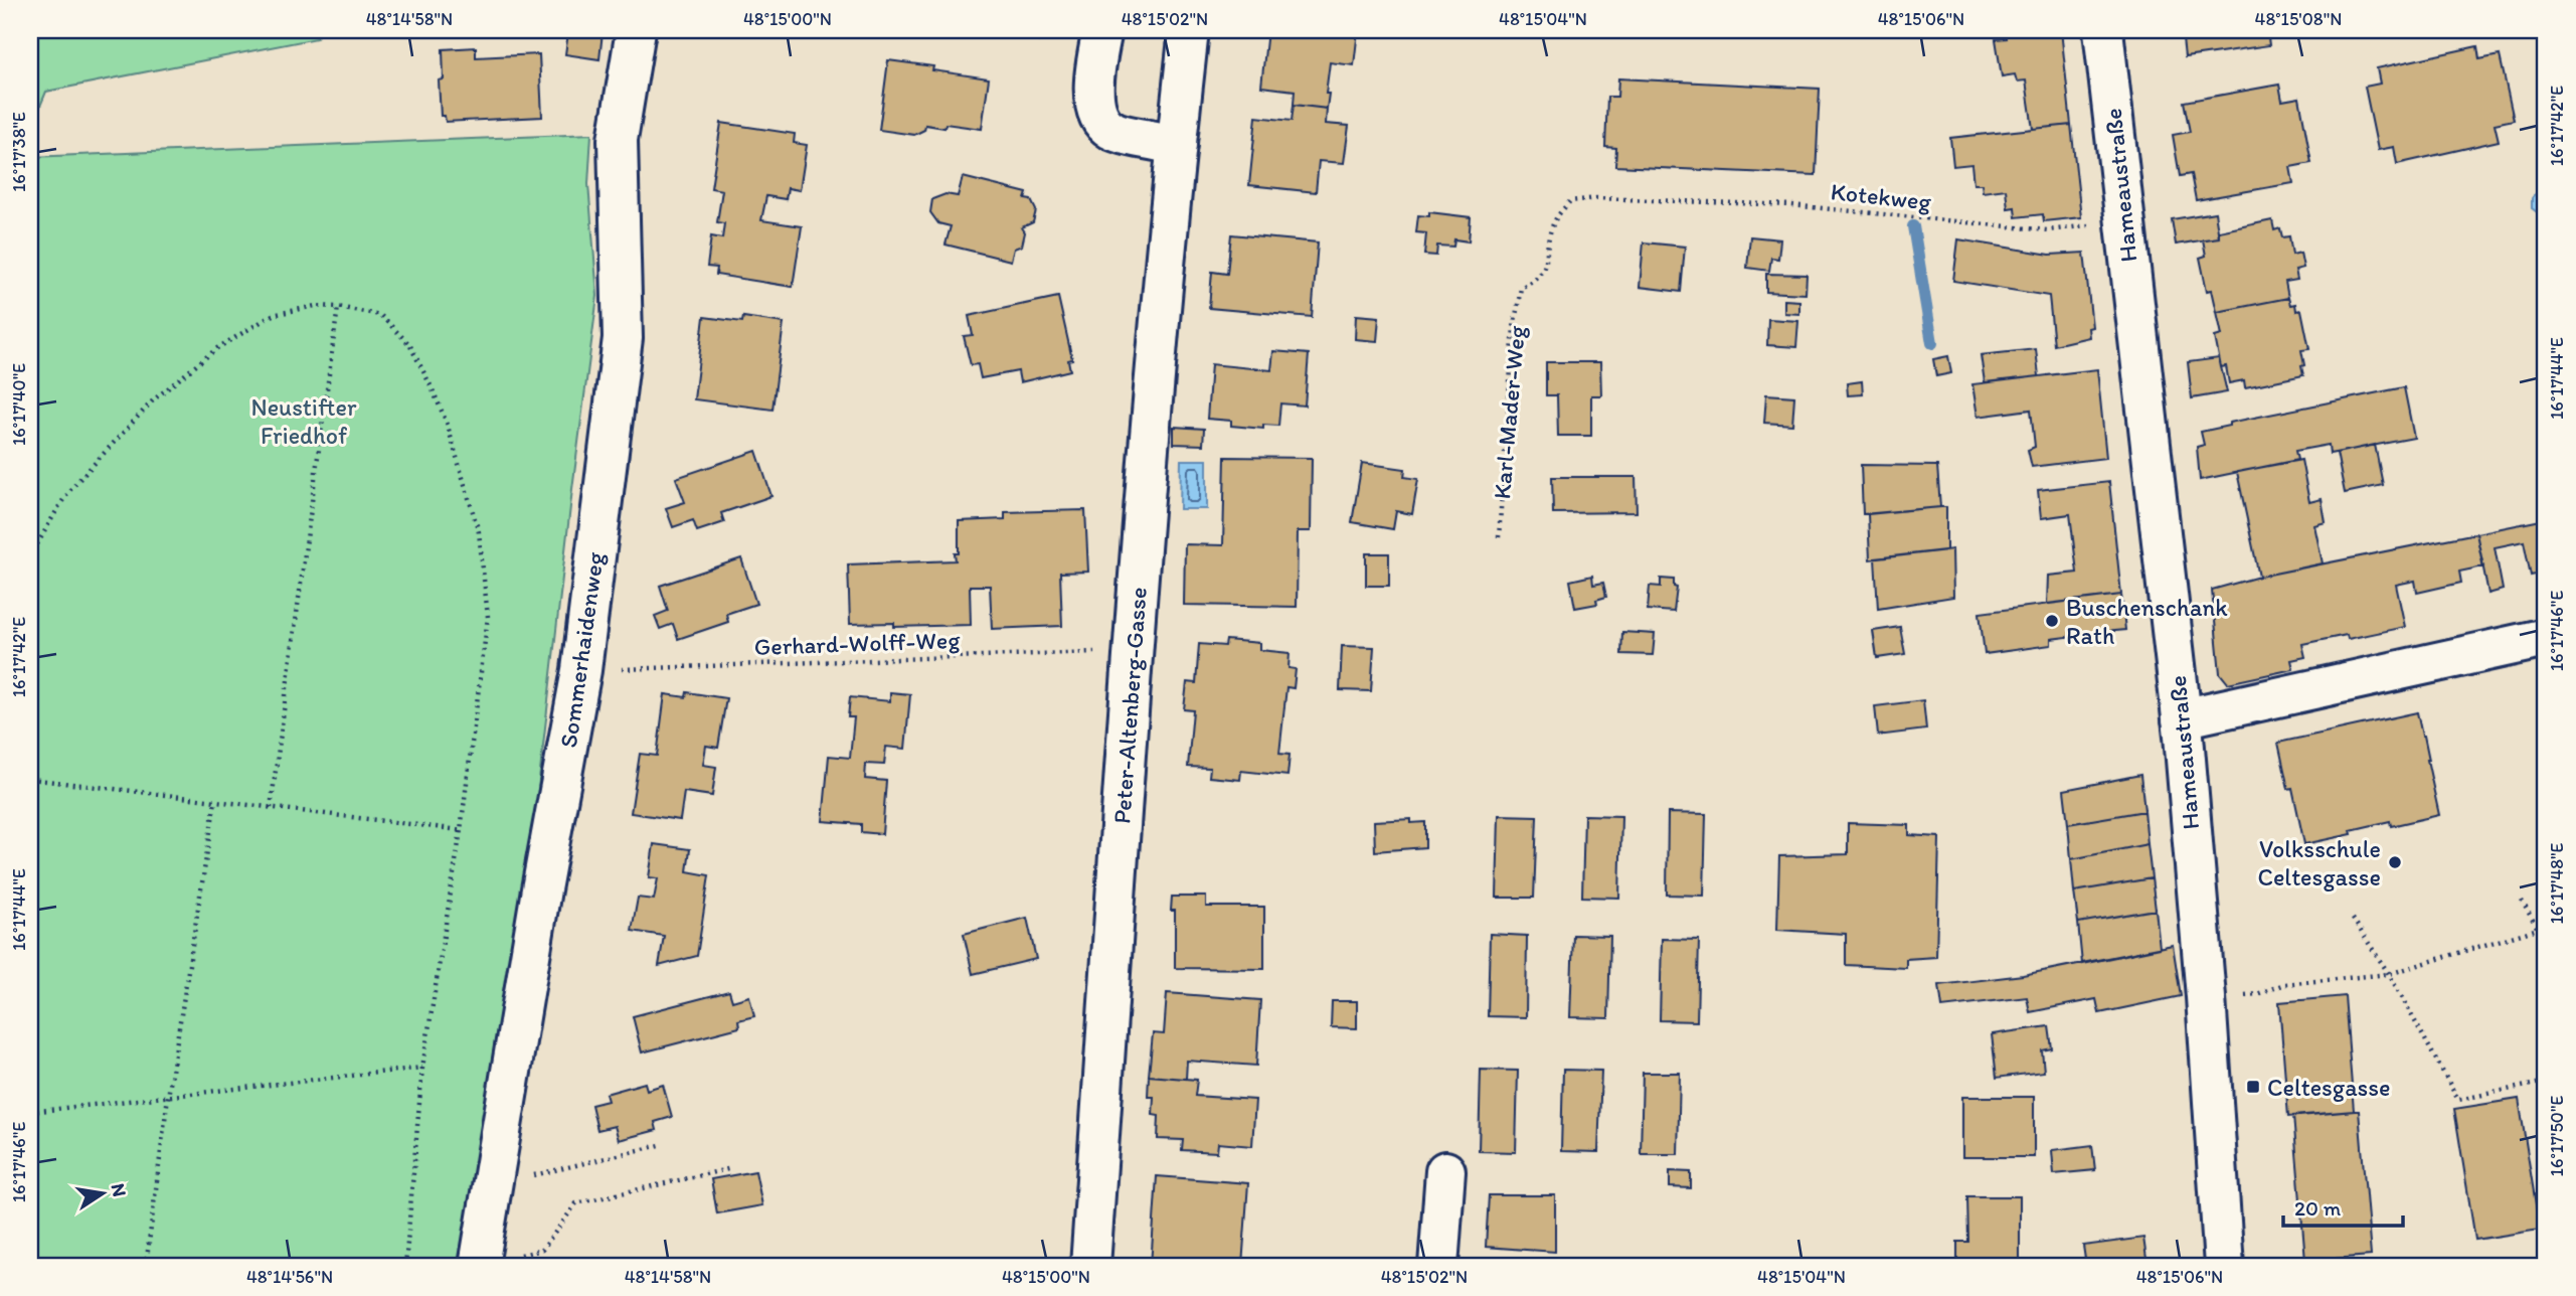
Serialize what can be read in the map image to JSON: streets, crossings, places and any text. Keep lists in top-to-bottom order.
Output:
{
  "streets": {
    "street": ["Hameaustraße", "Sommerhaidenweg", "Peter-Altenberg-Gasse"],
    "path": ["Kotekweg", "Karl-Mader-Weg", "Gerhard-Wolff-Weg"]
  },
  "crossings": [
    ["Hameaustraße", "Kotekweg"],
    ["Kotekweg", "Karl-Mader-Weg"],
    ["Gerhard-Wolff-Weg", "Sommerhaidenweg"],
    ["Gerhard-Wolff-Weg", "Peter-Altenberg-Gasse"]
  ],
  "parks": ["Neustifter Friedhof"],
  "places": {
    "other": ["Buschenschank Rath", "Volksschule Celtesgasse"],
    "transit": ["Celtesgasse"]
  },
  "scale_bar": "20 m",
  "north": "right",
  "coordinates": [
    "48°14'58\"N",
    "48°15'00\"N",
    "48°15'02\"N",
    "48°15'04\"N",
    "48°15'06\"N",
    "48°15'08\"N",
    "16°17'42\"E",
    "16°17'38\"E",
    "16°17'44\"E",
    "16°17'40\"E",
    "16°17'46\"E",
    "16°17'48\"E",
    "16°17'50\"E",
    "48°14'56\"N"
  ]
}
